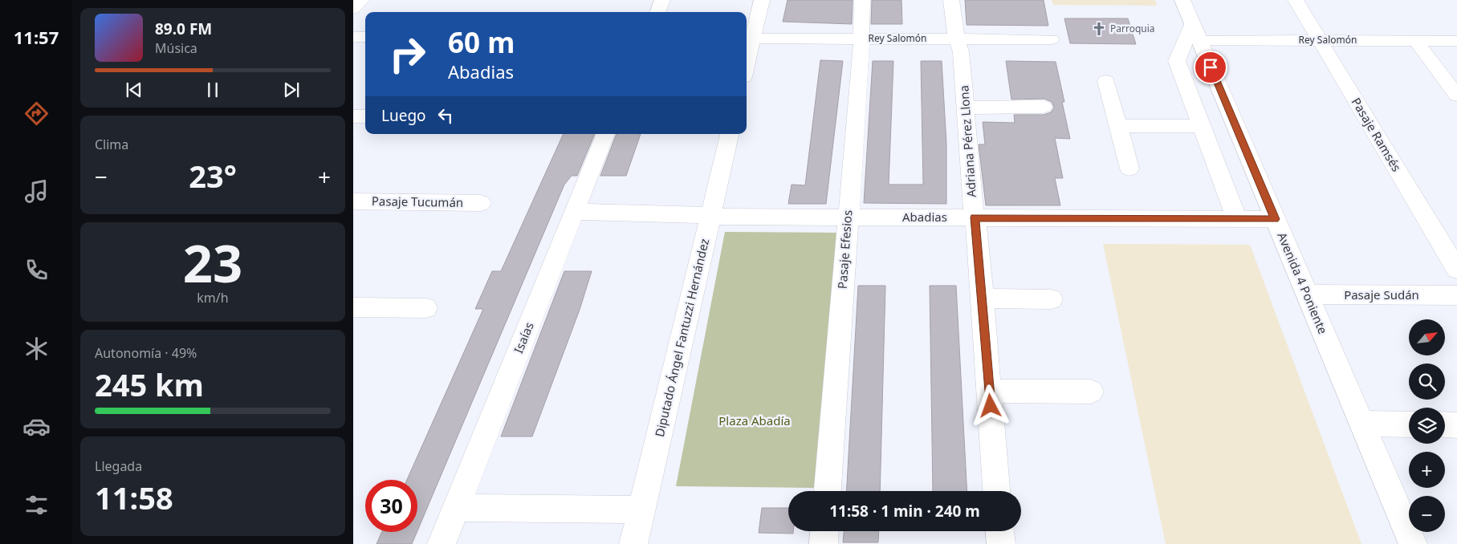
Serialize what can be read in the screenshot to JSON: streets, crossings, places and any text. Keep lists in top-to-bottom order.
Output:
{
  "streets": {
    "street": [
      "Rey Salomón",
      "Pasaje Ramsés",
      "Adriana Pérez Llona",
      "Pasaje Tucumán",
      "Abadias",
      "Pasaje Efesios",
      "Avenida 4 Poniente",
      "Pasaje Sudán",
      "Isaías",
      "Diputado Ángel Fantuzzi Hernández"
    ]
  },
  "crossings": [
    ["Rey Salomón", "Pasaje Ramsés"],
    ["Rey Salomón", "Adriana Pérez Llona"],
    ["Rey Salomón", "Pasaje Efesios"],
    ["Rey Salomón", "Avenida 4 Poniente"],
    ["Adriana Pérez Llona", "Abadias"],
    ["Abadias", "Pasaje Efesios"],
    ["Abadias", "Avenida 4 Poniente"],
    ["Abadias", "Isaías"],
    ["Abadias", "Diputado Ángel Fantuzzi Hernández"],
    ["Avenida 4 Poniente", "Pasaje Sudán"]
  ],
  "parks": ["Plaza Abadía"],
  "places": {
    "church": ["Parroquia"]
  },
  "north": "top right",
  "page": {
    "tabs": "11:57",
    "turn": ["60 m", "Abadias"],
    "song": ["89.0 FM", "Música"],
    "then": "Luego",
    "tile": [
      "Clima",
      ["23", "km/h"],
      ["Autonomía · 49%", "245 km"],
      ["Llegada", "11:58"]
    ],
    "heat": ["−", "23°", "+"],
    "map_buttons": ["+", "−"],
    "limit": "30",
    "trip": "11:58 · 1 min · 240 m"
  }
}
